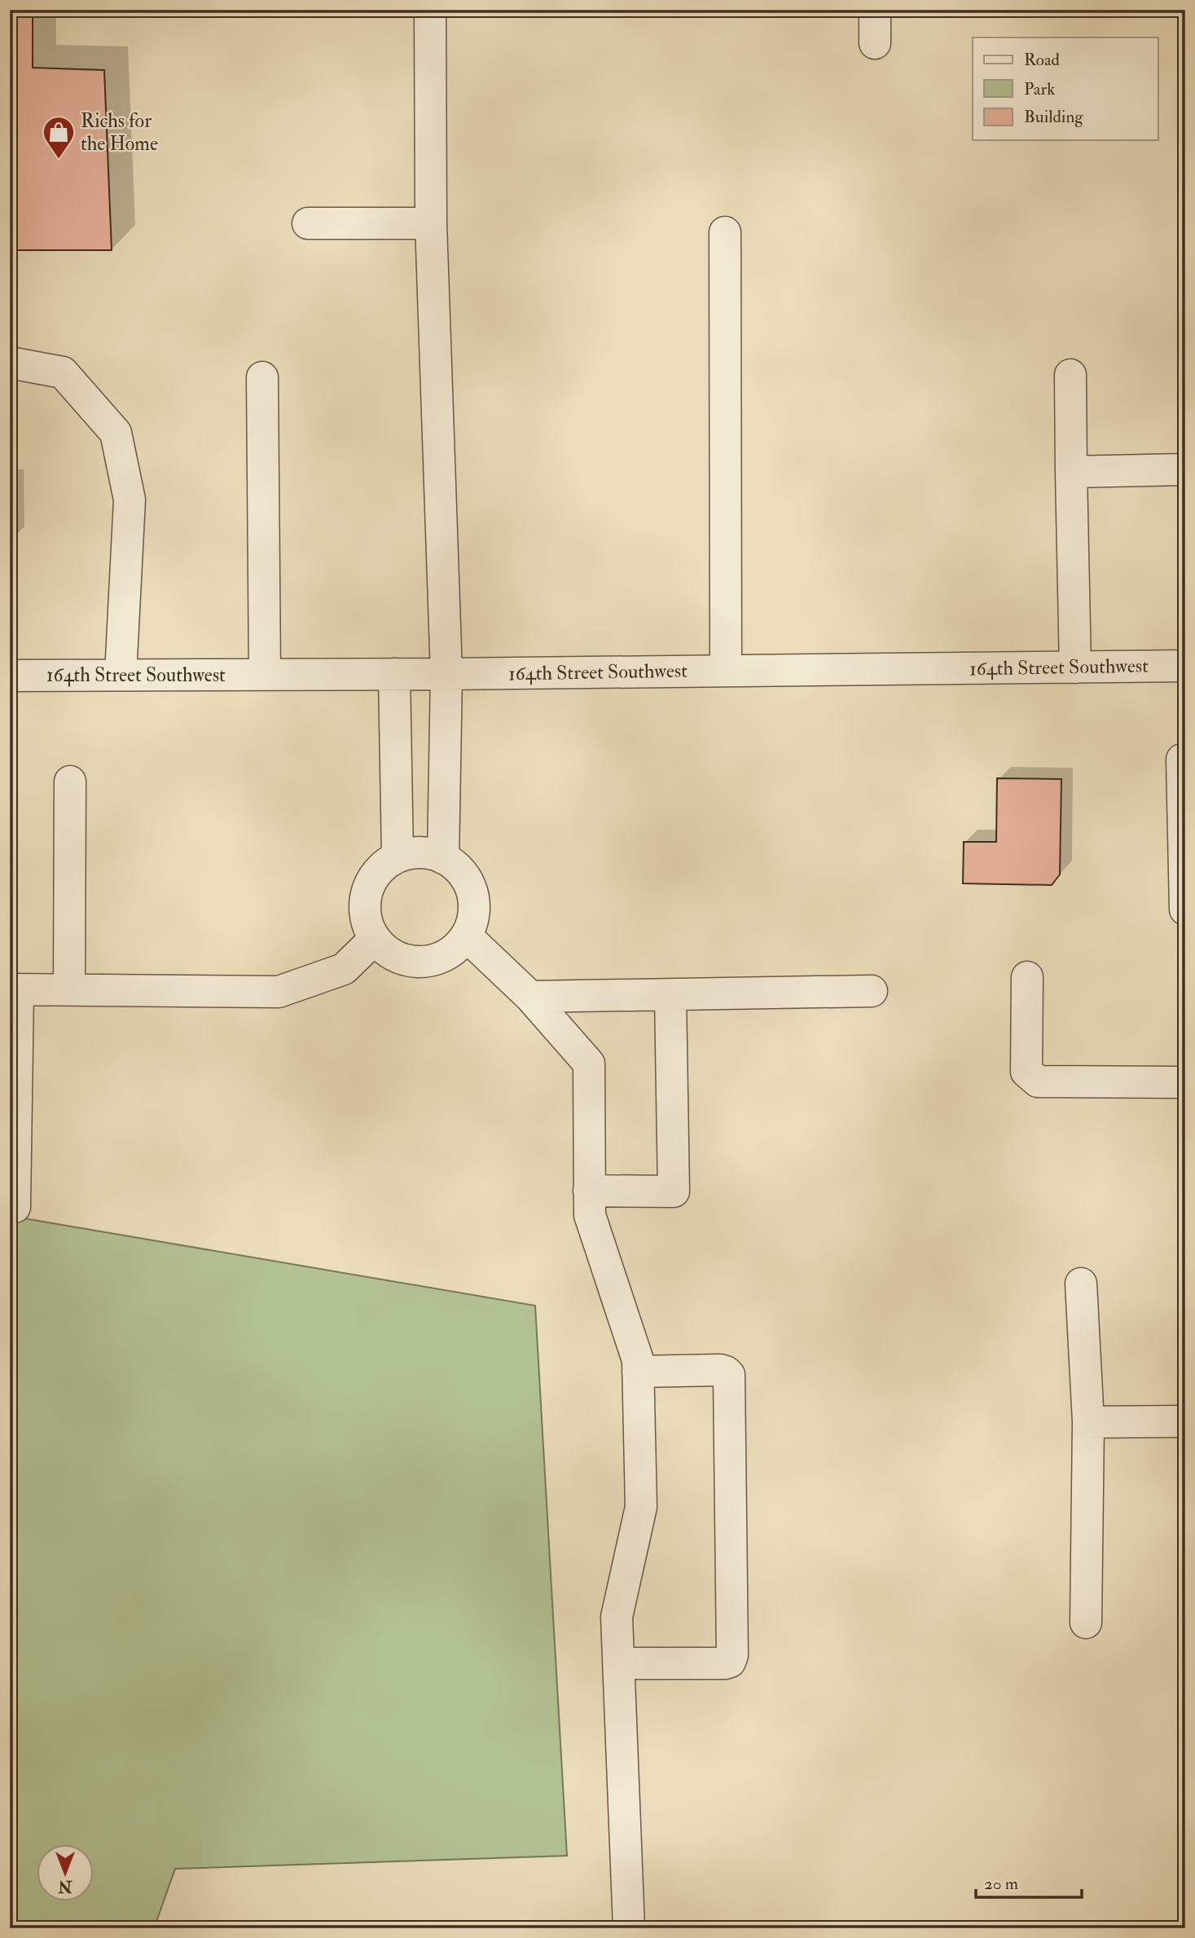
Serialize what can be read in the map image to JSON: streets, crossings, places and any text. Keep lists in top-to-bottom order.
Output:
{
  "streets": {
    "street": ["164th Street Southwest"]
  },
  "places": {
    "shop": ["Richs for the Home"]
  },
  "legend": ["Road", "Park", "Building"],
  "scale_bar": "20 m",
  "north": "bottom"
}
